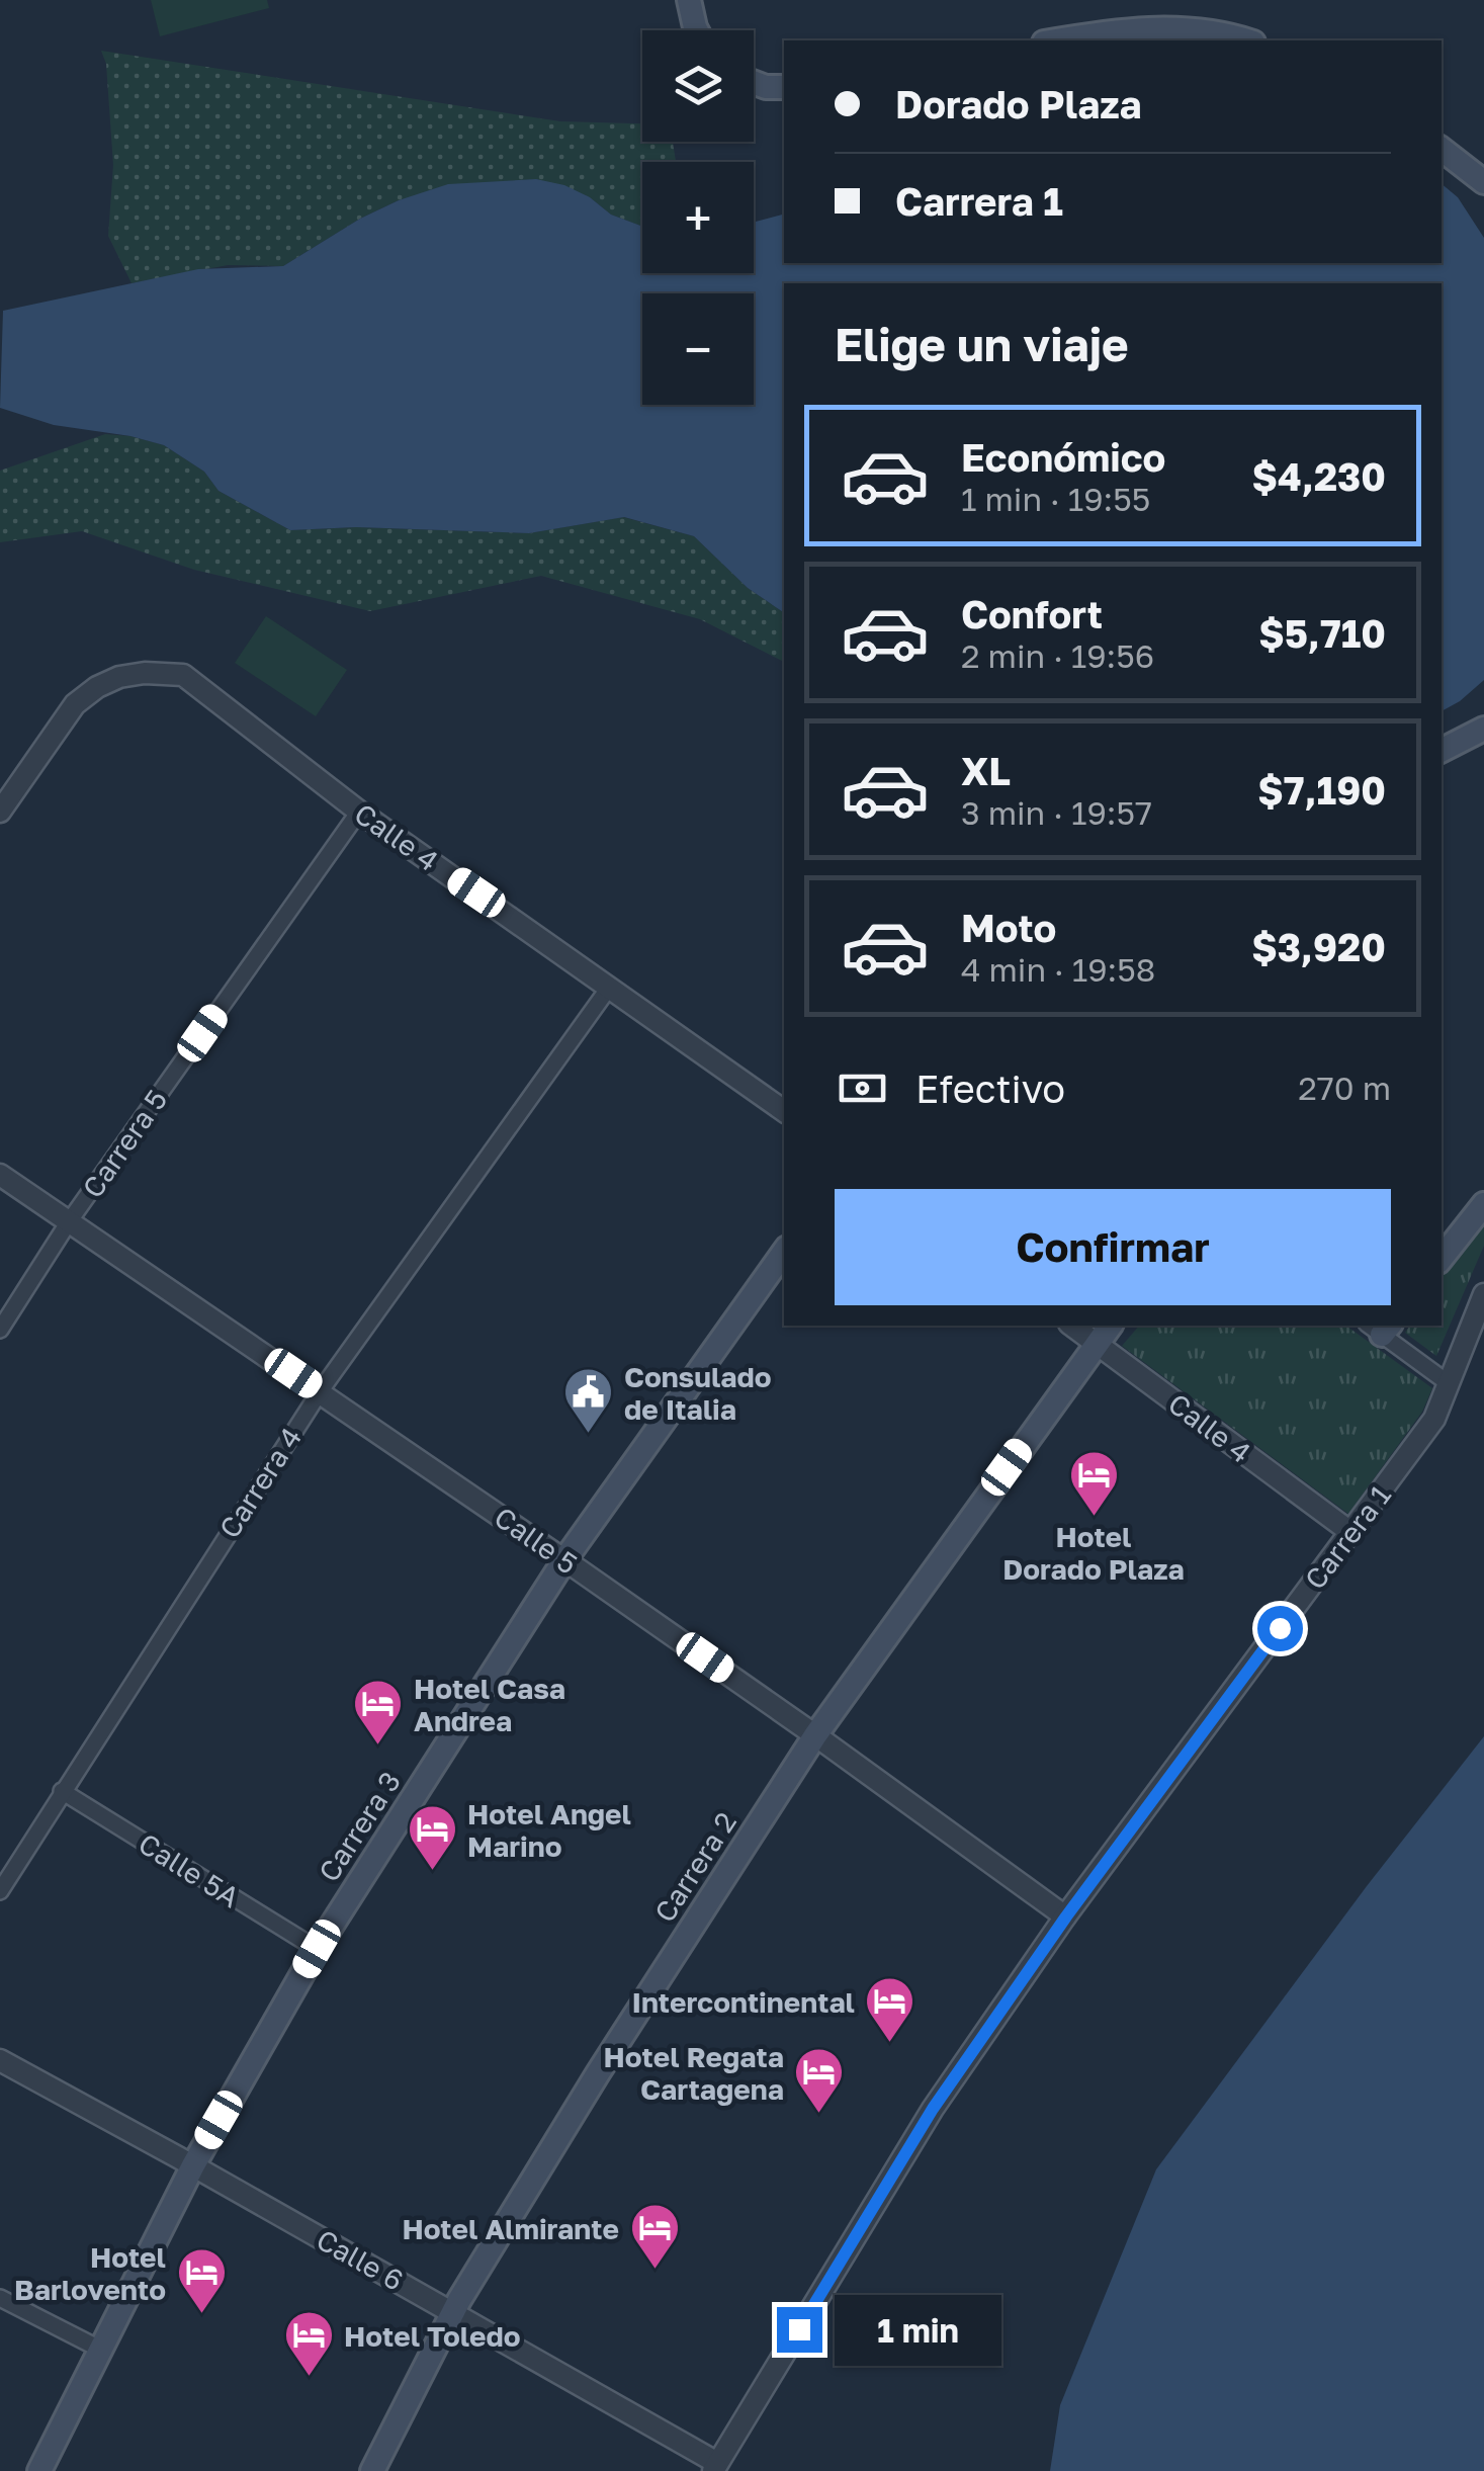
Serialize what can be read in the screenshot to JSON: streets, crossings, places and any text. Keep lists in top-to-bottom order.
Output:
{
  "streets": {
    "main road": ["Carrera 3", "Carrera 2"],
    "street": [
      "Calle 4",
      "Carrera 5",
      "Carrera 4",
      "Carrera 1",
      "Calle 5",
      "Calle 5A",
      "Calle 6"
    ]
  },
  "crossings": [
    ["Calle 4", "Carrera 5"],
    ["Calle 4", "Carrera 4"],
    ["Calle 4", "Carrera 1"],
    ["Calle 4", "Carrera 2"],
    ["Carrera 5", "Calle 5"],
    ["Carrera 4", "Calle 5"],
    ["Carrera 4", "Calle 5A"],
    ["Carrera 1", "Calle 5"],
    ["Carrera 1", "Calle 6"],
    ["Calle 5", "Carrera 3"],
    ["Calle 5", "Carrera 2"],
    ["Carrera 3", "Calle 5A"],
    ["Carrera 3", "Calle 6"],
    ["Carrera 2", "Calle 6"]
  ],
  "places": {
    "public building": ["Consulado de Italia"],
    "hotel": [
      "Hotel Dorado Plaza",
      "Hotel Casa Andrea",
      "Hotel Angel Marino",
      "Intercontinental",
      "Hotel Regata Cartagena",
      "Hotel Almirante",
      "Hotel Barlovento",
      "Hotel Toledo"
    ]
  },
  "page": {
    "map_buttons": ["+", "−"],
    "banner": ["Dorado Plaza", "Carrera 1"],
    "heading": "Elige un viaje",
    "list": [
      {
        "name": "Económico",
        "note": "1 min · 19:55",
        "value": "$4,230"
      },
      {
        "name": "Confort",
        "note": "2 min · 19:56",
        "value": "$5,710"
      },
      {
        "name": "XL",
        "note": "3 min · 19:57",
        "value": "$7,190"
      },
      {
        "name": "Moto",
        "note": "4 min · 19:58",
        "value": "$3,920"
      }
    ],
    "pay": ["Efectivo", "270 m"],
    "buttons": "Confirmar",
    "bubble": "1 min"
  }
}
